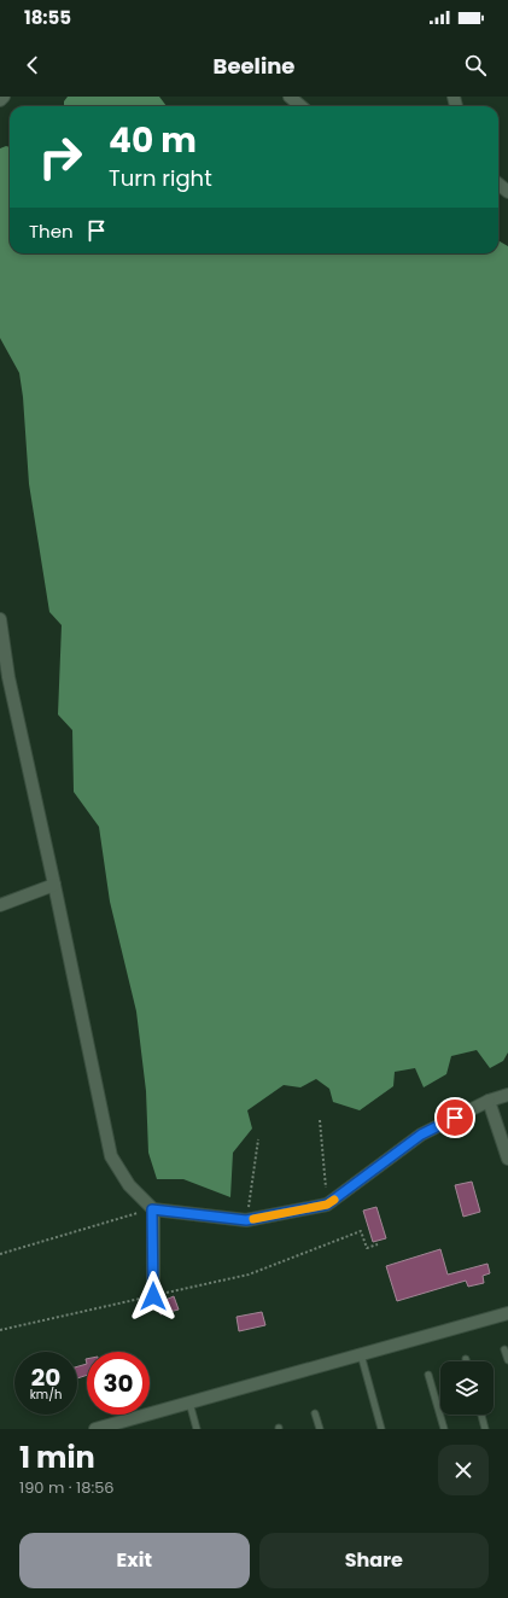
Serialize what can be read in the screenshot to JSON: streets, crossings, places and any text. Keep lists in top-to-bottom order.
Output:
{
  "page": {
    "status": "18:55",
    "header": "Beeline",
    "turn": ["40 m", "Turn right"],
    "then": "Then",
    "speed": "20 km/h",
    "limit": "30",
    "heading": ["1 min", "190 m · 18:56"],
    "buttons": ["Exit", "Share"]
  }
}
